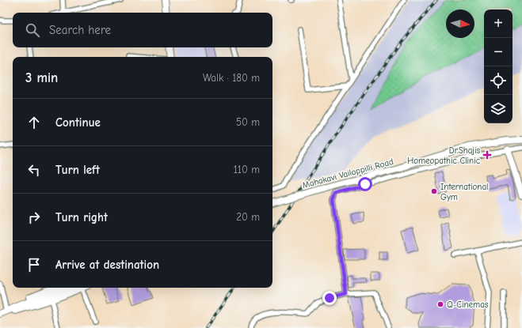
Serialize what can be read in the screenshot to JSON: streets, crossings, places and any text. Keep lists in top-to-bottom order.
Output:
{
  "streets": {
    "main road": ["Mahakavi Vailoppilli Road"]
  },
  "places": {
    "health": ["Dr.Shajis Homeopathic Clinic"],
    "other": ["International Gym", "Q-Cinemas"]
  },
  "north": "right",
  "page": {
    "map_buttons": ["+", "−"],
    "search": "Search here",
    "heading": ["3 min", "Walk · 180 m"],
    "list": [
      ["Continue", "50 m"],
      ["Turn left", "110 m"],
      ["Turn right", "20 m"],
      "Arrive at destination"
    ]
  }
}
